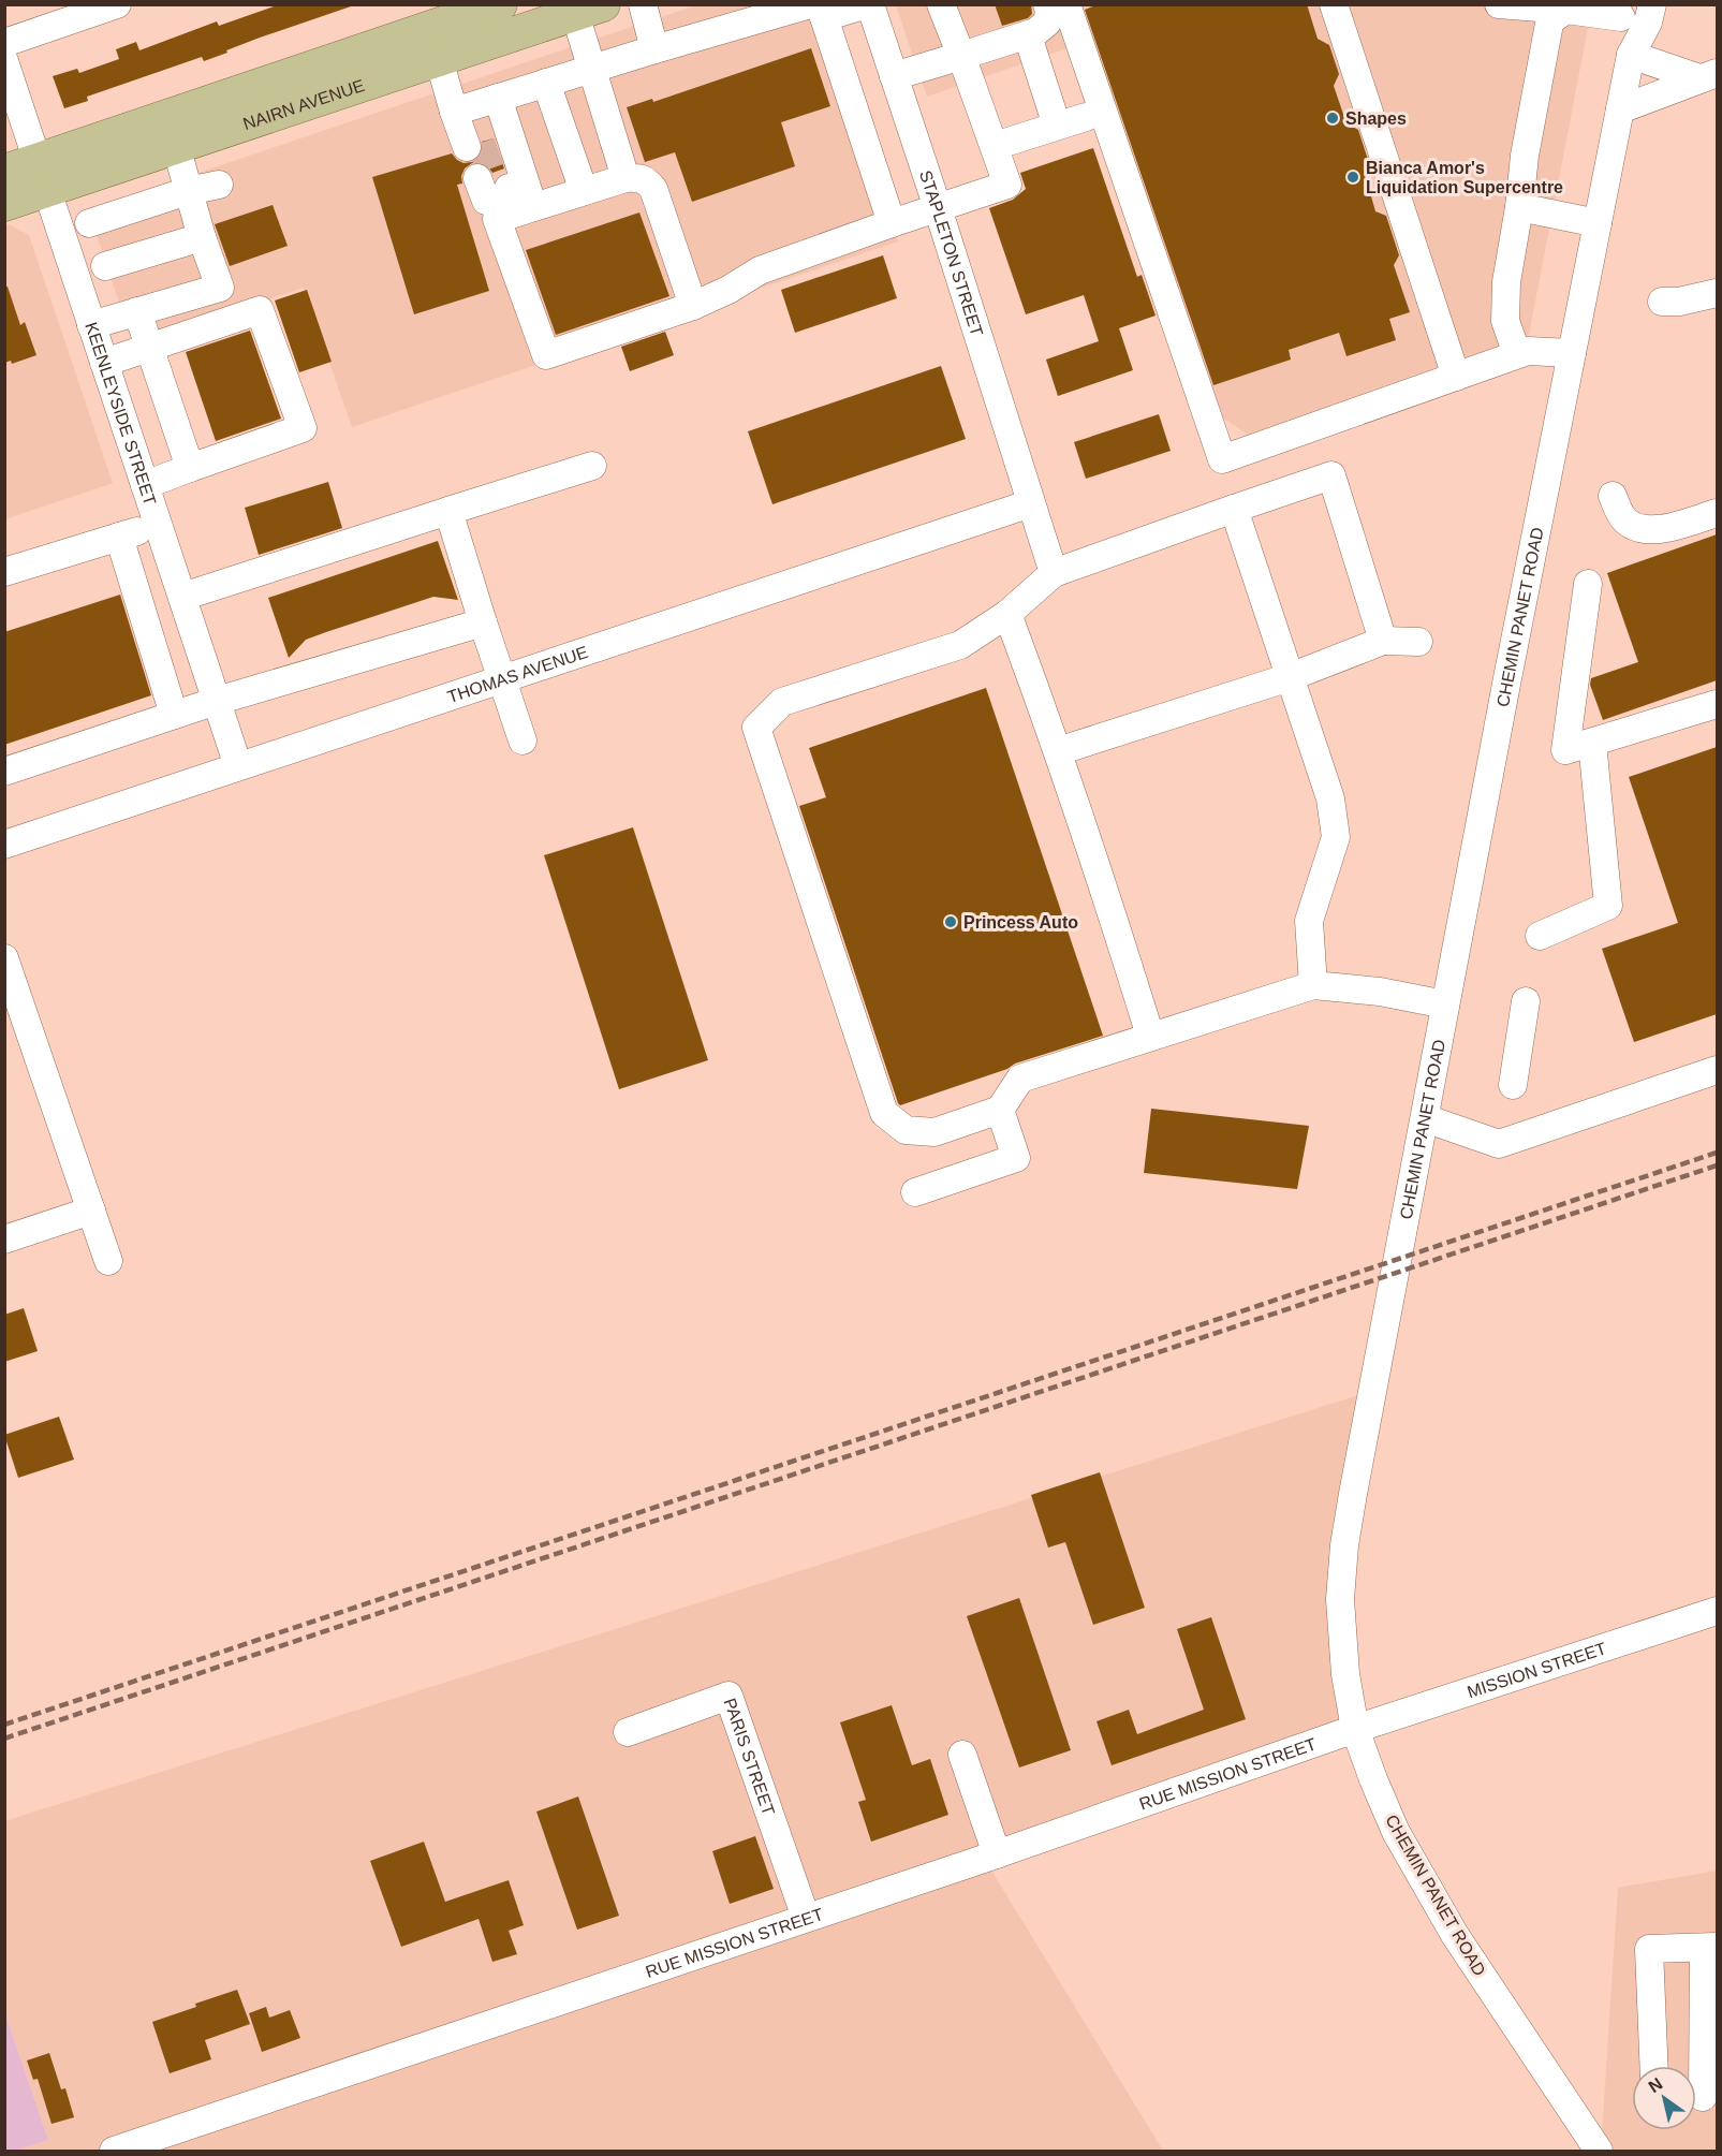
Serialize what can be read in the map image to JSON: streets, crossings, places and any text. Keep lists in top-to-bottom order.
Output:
{
  "streets": {
    "main road": ["NAIRN AVENUE"],
    "street": [
      "STAPLETON STREET",
      "KEENLEYSIDE STREET",
      "CHEMIN PANET ROAD",
      "THOMAS AVENUE",
      "MISSION STREET",
      "PARIS STREET",
      "RUE MISSION STREET"
    ]
  },
  "crossings": [
    ["NAIRN AVENUE", "KEENLEYSIDE STREET"],
    ["STAPLETON STREET", "THOMAS AVENUE"],
    ["KEENLEYSIDE STREET", "THOMAS AVENUE"],
    ["CHEMIN PANET ROAD", "MISSION STREET"],
    ["CHEMIN PANET ROAD", "RUE MISSION STREET"],
    ["MISSION STREET", "RUE MISSION STREET"],
    ["PARIS STREET", "RUE MISSION STREET"]
  ],
  "places": ["Shapes", "Bianca Amor's Liquidation Supercentre", "Princess Auto"],
  "north": "top left"
}
